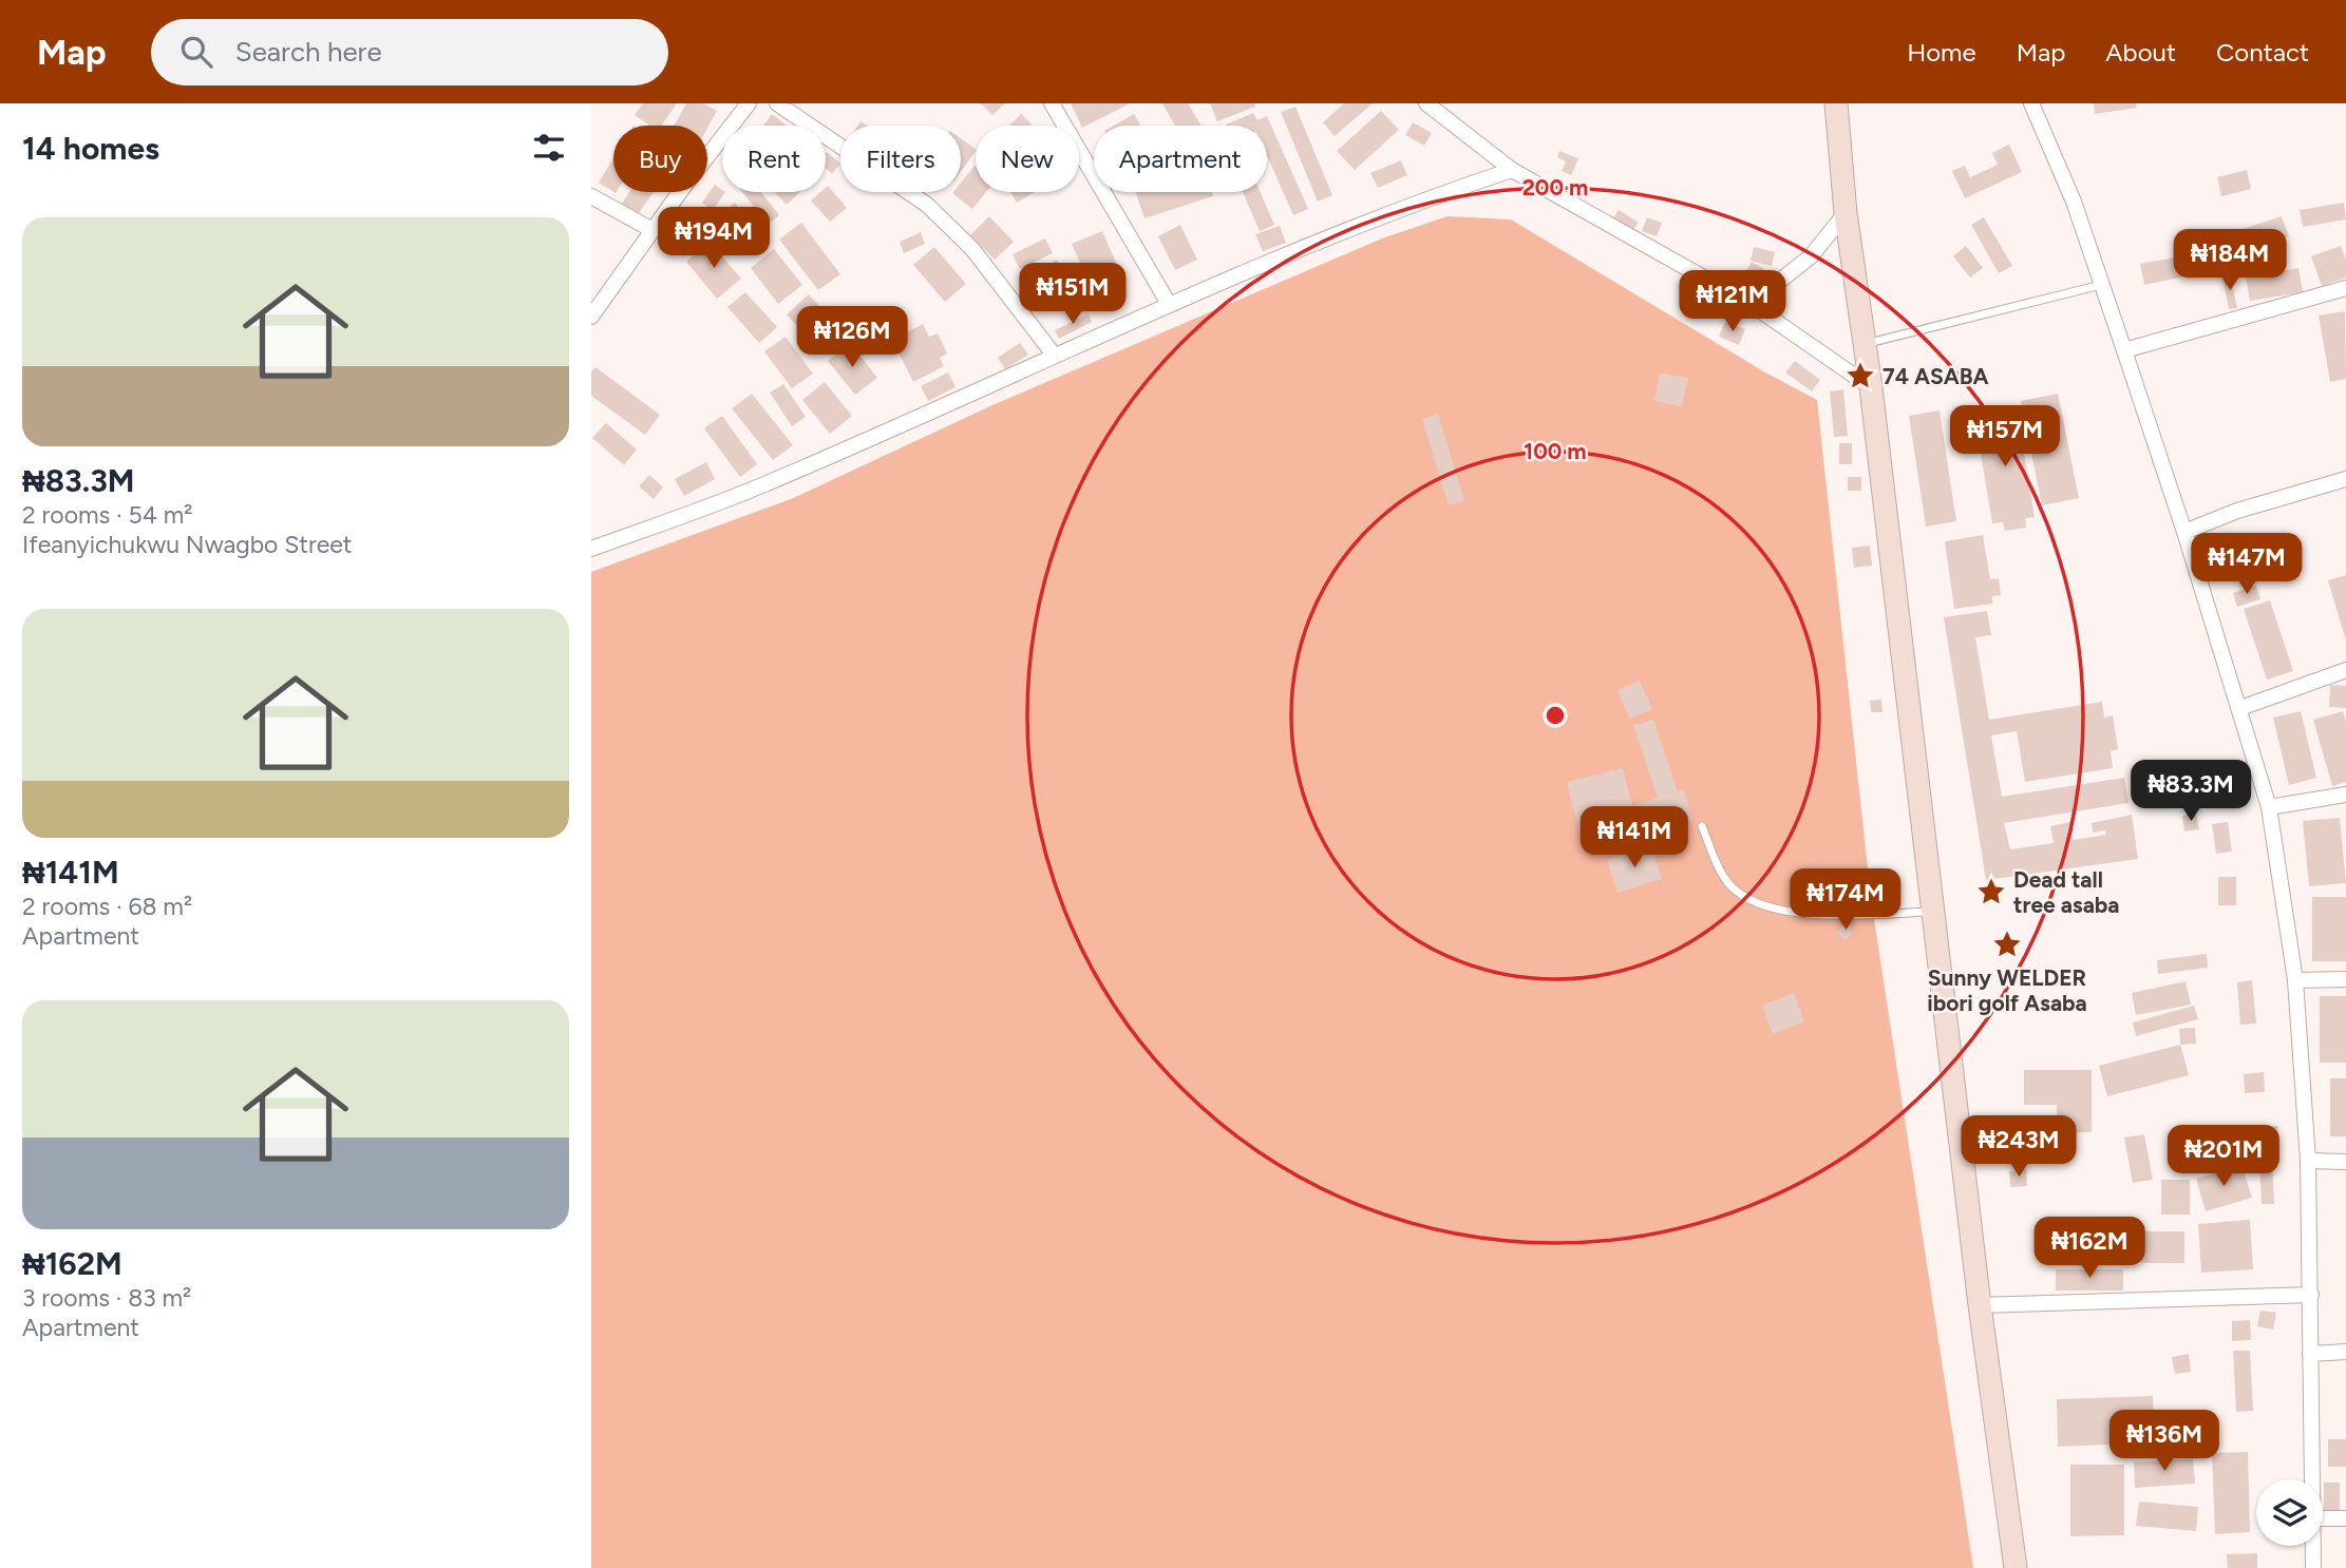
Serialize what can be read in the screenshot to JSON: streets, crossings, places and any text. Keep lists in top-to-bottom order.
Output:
{
  "places": {
    "place": ["74 ASABA", "Dead tall tree asaba", "Sunny WELDER ibori golf Asaba"]
  },
  "page": {
    "header": "Map",
    "search": "Search here",
    "nav": [
      "Home",
      "Map",
      "About",
      "Contact"
    ],
    "heading": "14 homes",
    "chip": [
      "Buy",
      "Rent",
      "Filters",
      "New",
      "Apartment"
    ],
    "list": [
      {
        "name": "₦83.3M",
        "note": "2 rooms · 54 m² · Ifeanyichukwu Nwagbo Street"
      },
      {
        "name": "₦141M",
        "note": "2 rooms · 68 m² · Apartment"
      },
      {
        "name": "₦162M",
        "note": "3 rooms · 83 m² · Apartment"
      }
    ],
    "price": [
      "₦194M",
      "₦184M",
      "₦151M",
      "₦121M",
      "₦126M",
      "₦157M",
      "₦147M",
      "₦83.3M",
      "₦141M",
      "₦174M",
      "₦243M",
      "₦201M",
      "₦162M",
      "₦136M"
    ]
  },
  "rings": ["200 m", "100 m"]
}
